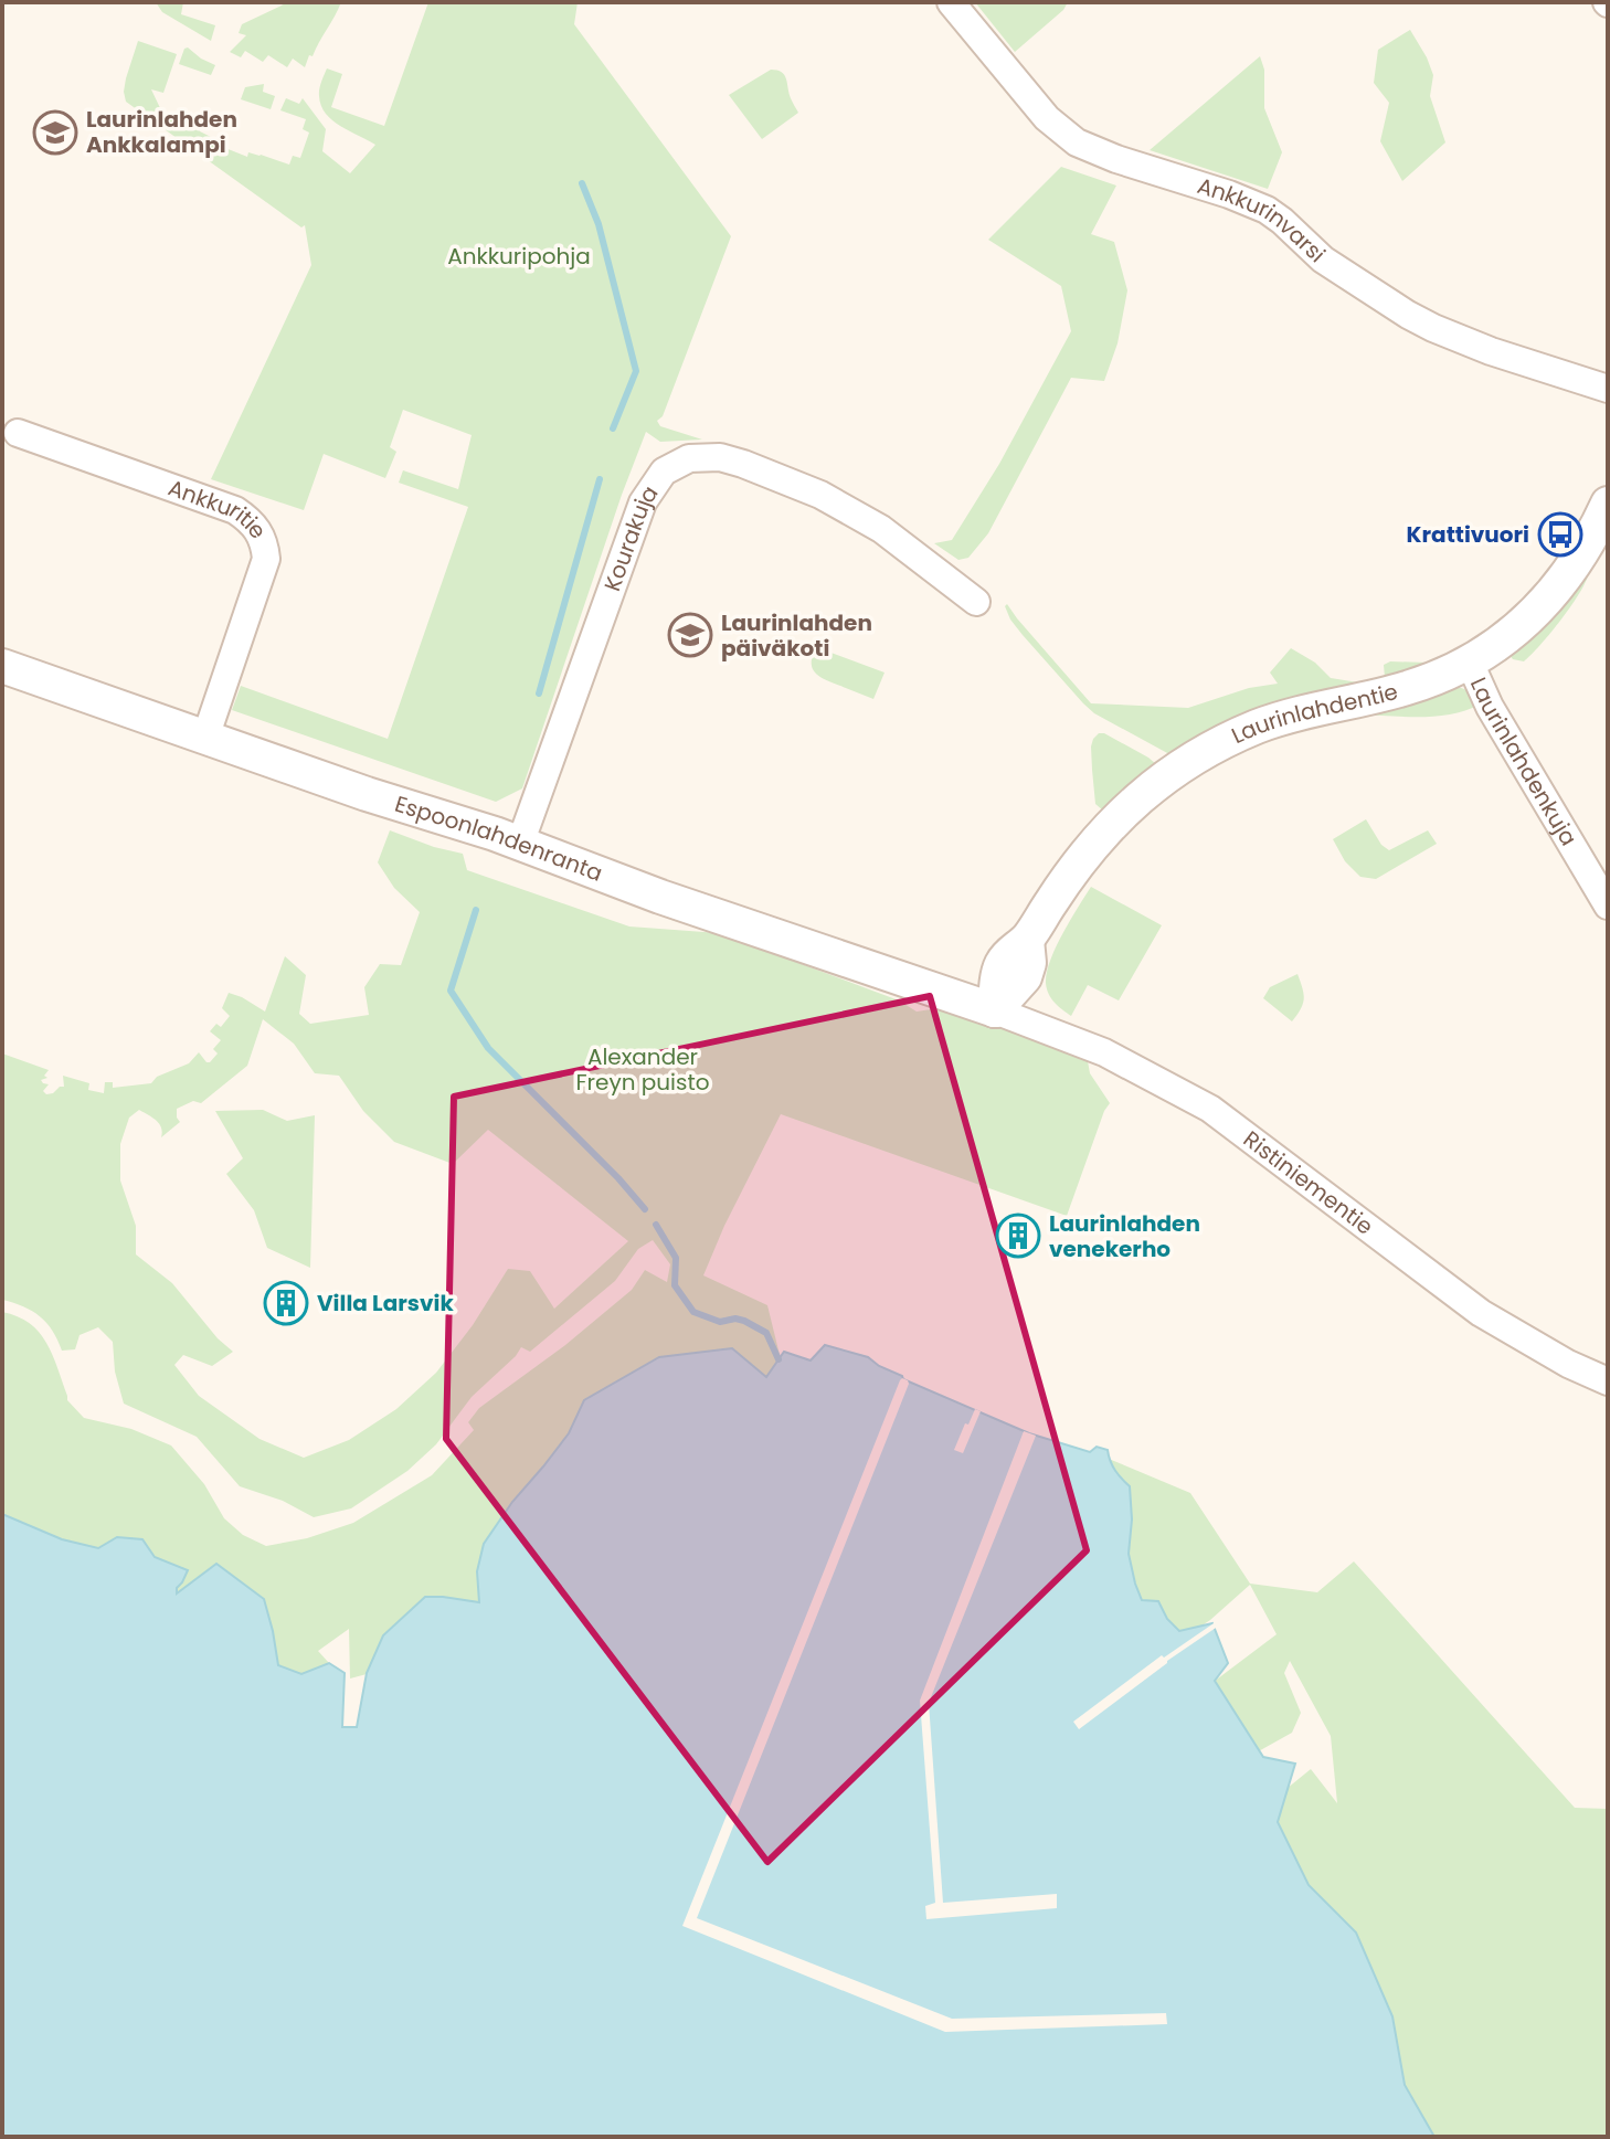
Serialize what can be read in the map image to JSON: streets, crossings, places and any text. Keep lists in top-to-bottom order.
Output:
{
  "streets": {
    "street": [
      "Ankkurinvarsi",
      "Ankkuritie",
      "Kourakuja",
      "Laurinlahdentie",
      "Laurinlahdenkuja",
      "Espoonlahdenranta",
      "Ristiniementie"
    ]
  },
  "crossings": [
    ["Ankkuritie", "Espoonlahdenranta"],
    ["Kourakuja", "Espoonlahdenranta"],
    ["Laurinlahdentie", "Laurinlahdenkuja"],
    ["Laurinlahdentie", "Espoonlahdenranta"],
    ["Laurinlahdentie", "Ristiniementie"],
    ["Espoonlahdenranta", "Ristiniementie"]
  ],
  "parks": ["Ankkuripohja", "Alexander Freyn puisto"],
  "places": {
    "school or university": ["Laurinlahden Ankkalampi", "Laurinlahden päiväkoti"],
    "bus stop": ["Krattivuori"],
    "building": ["Laurinlahden venekerho", "Villa Larsvik"]
  }
}
